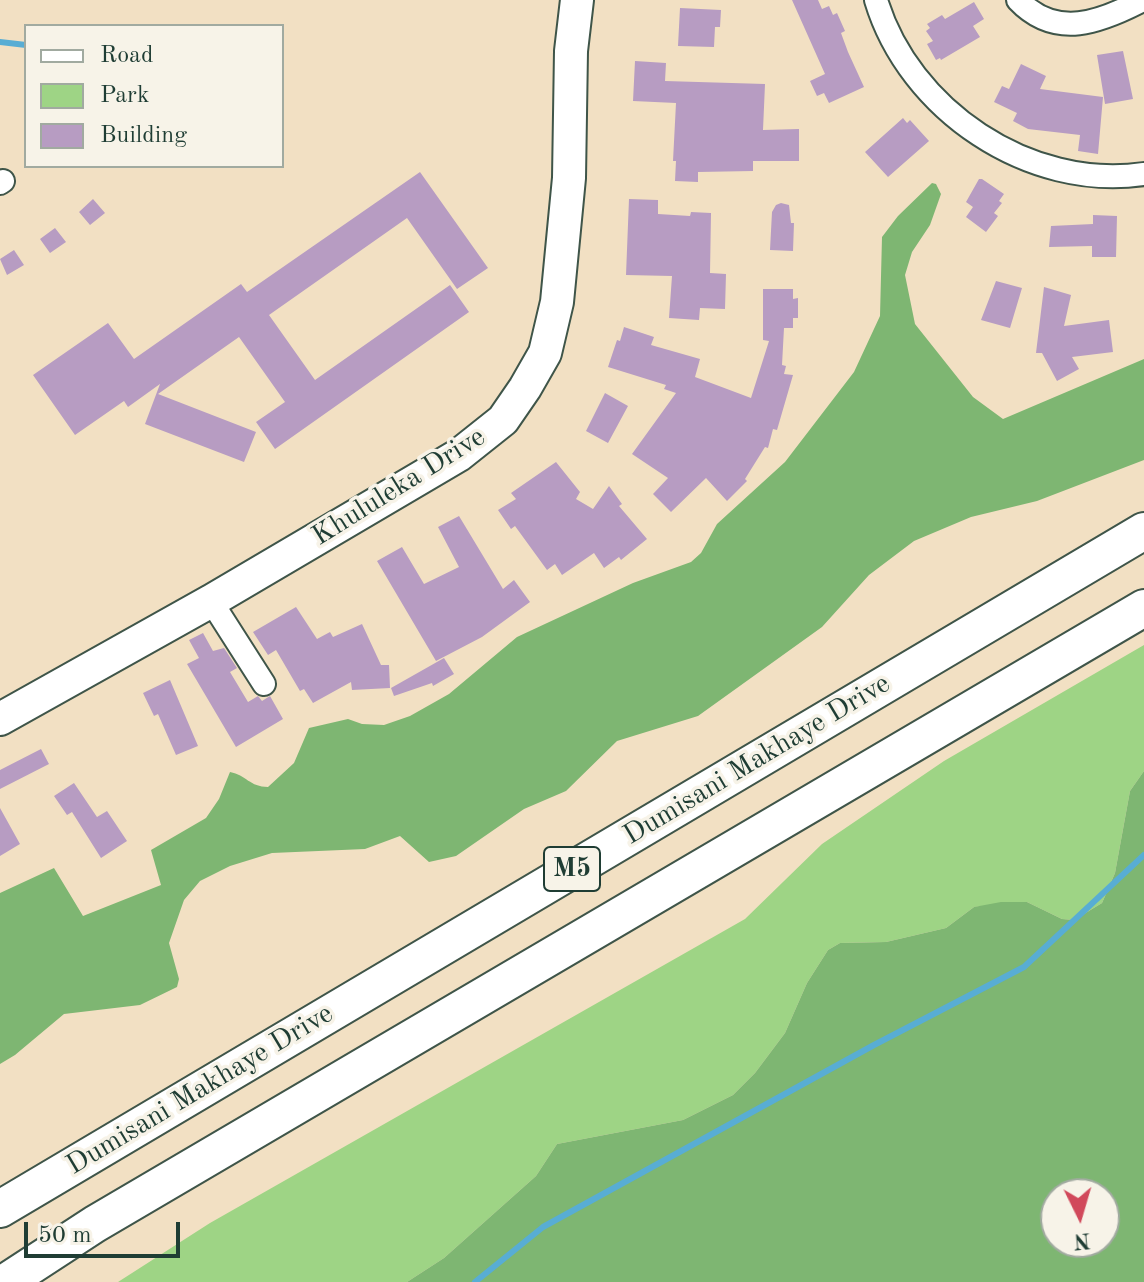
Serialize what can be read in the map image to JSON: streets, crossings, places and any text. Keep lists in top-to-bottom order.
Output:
{
  "streets": {
    "main road": ["Dumisani Makhaye Drive", "M5"],
    "street": ["Khululeka Drive"]
  },
  "legend": ["Road", "Park", "Building"],
  "scale_bar": "50 m",
  "north": "bottom"
}
